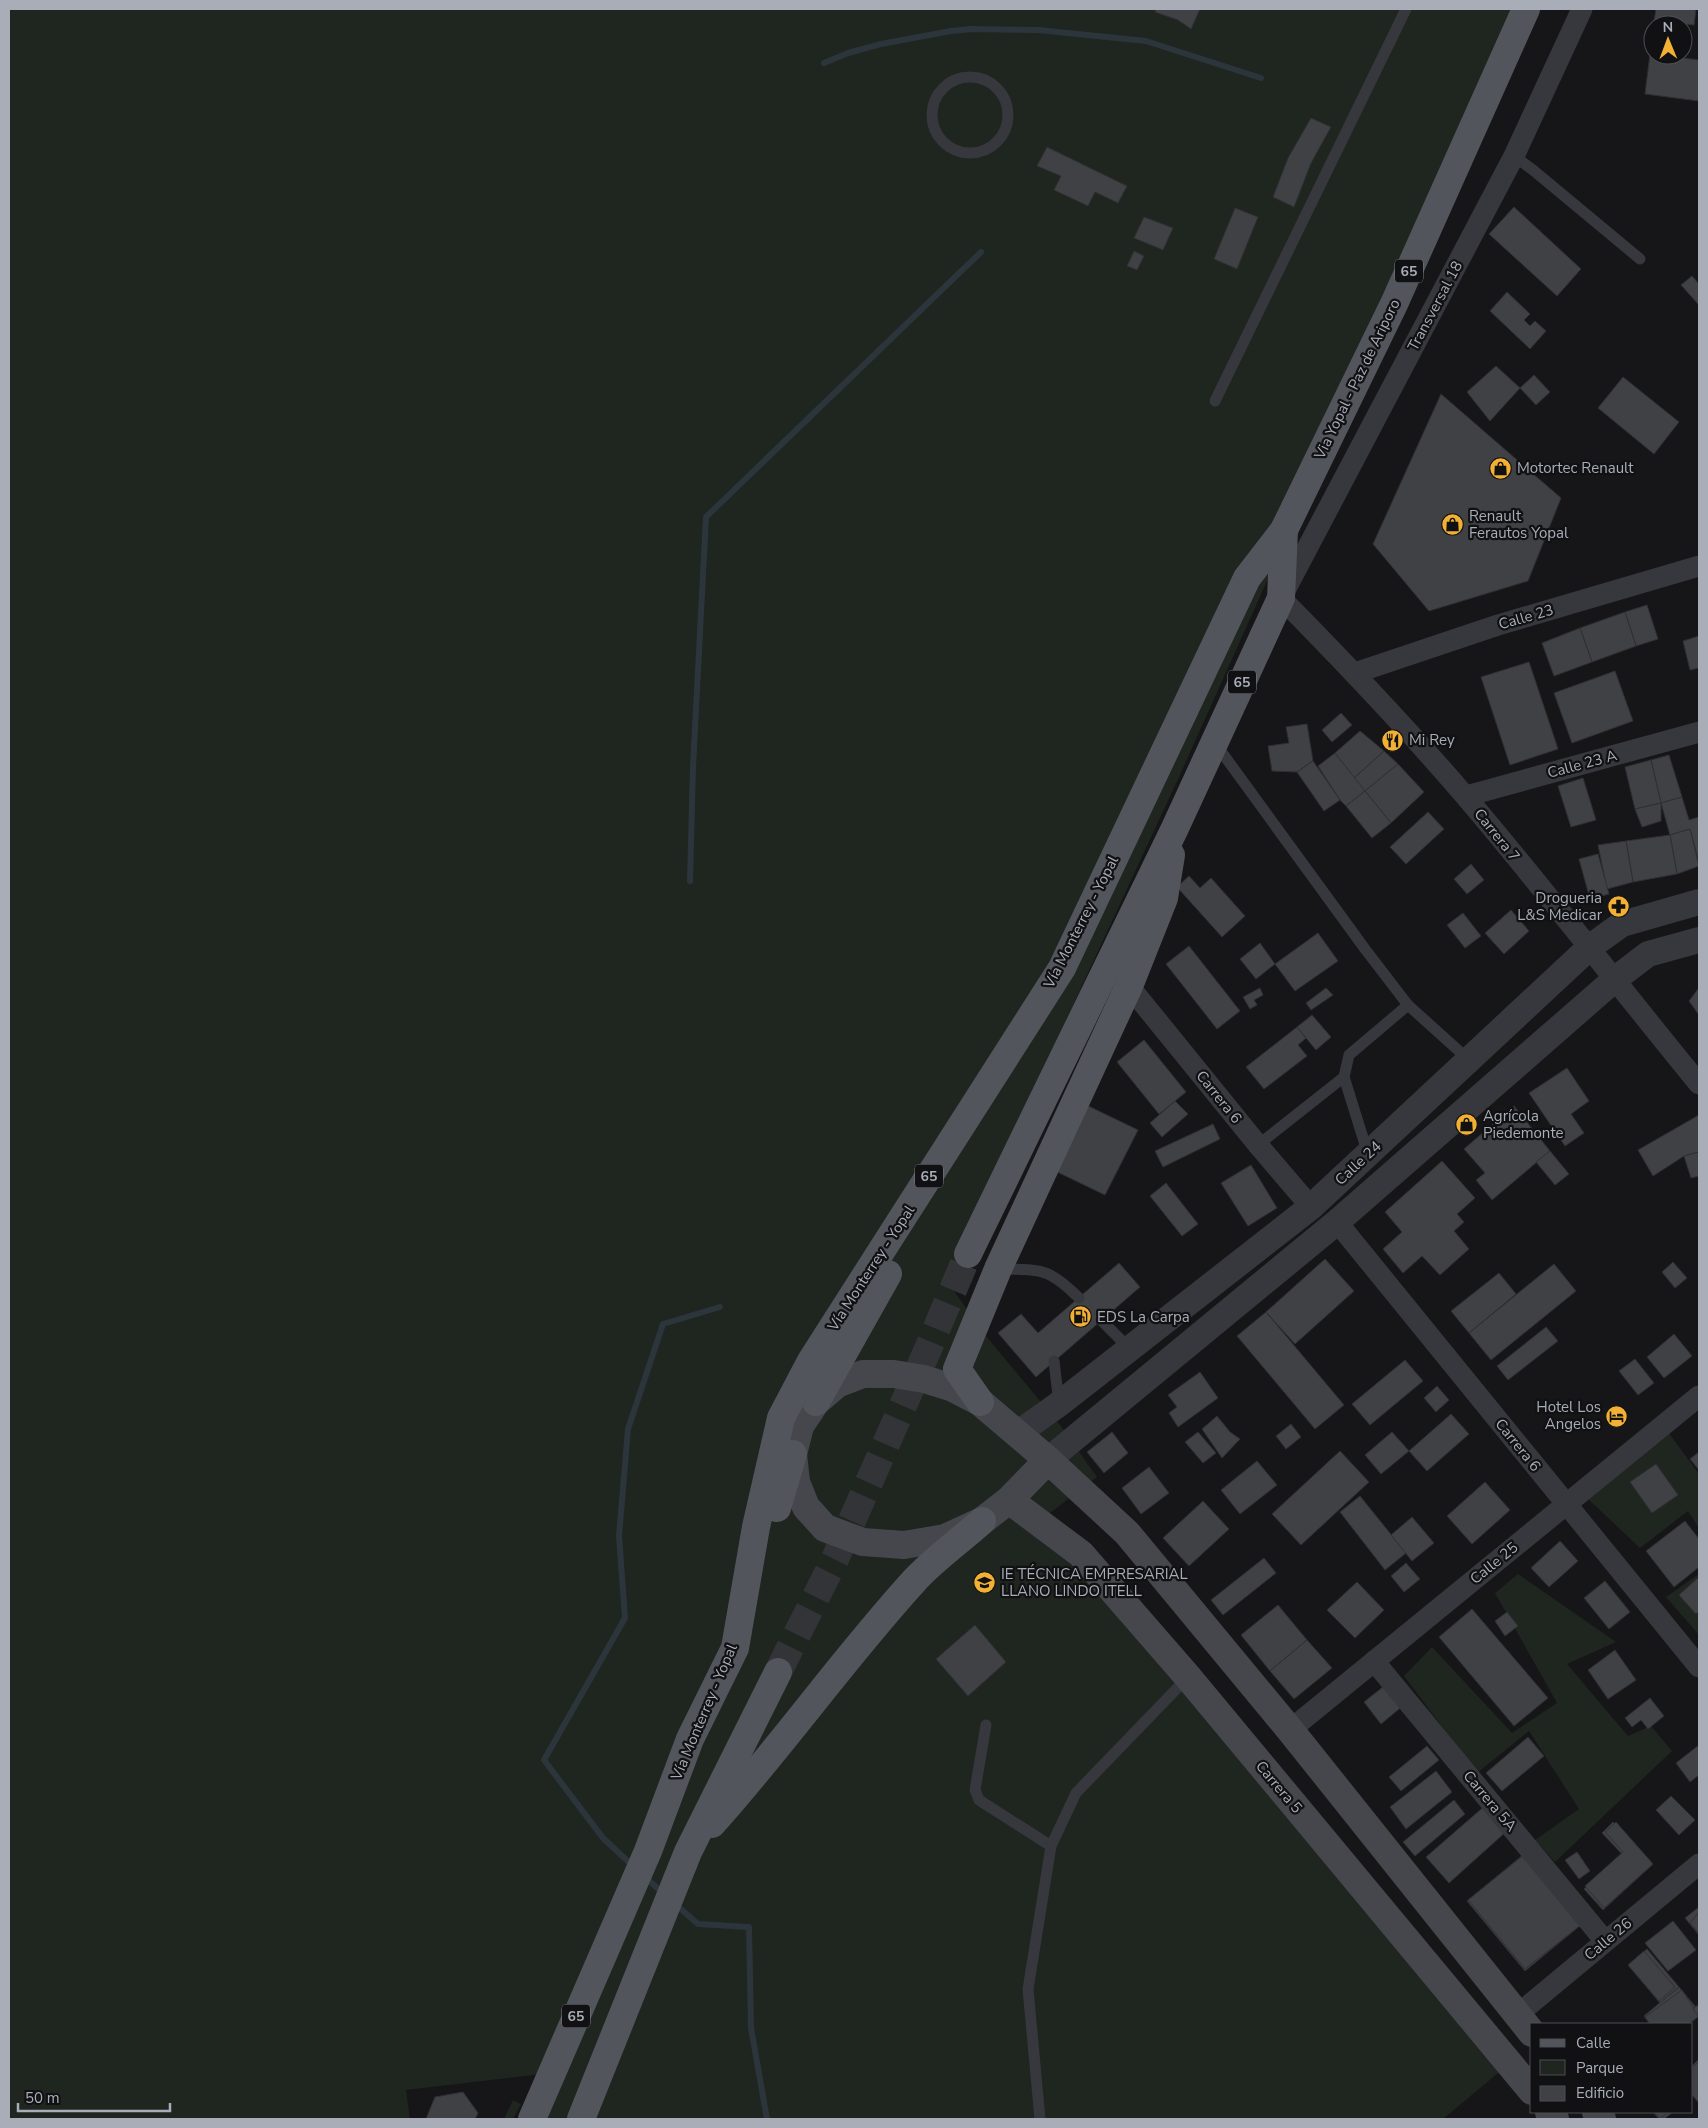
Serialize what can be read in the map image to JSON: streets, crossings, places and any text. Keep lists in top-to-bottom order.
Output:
{
  "streets": {
    "main road": [
      "65",
      "Via Yopal - Paz de Ariporo",
      "Vía Monterrey - Yopal",
      "Carrera 5"
    ],
    "street": [
      "Transversal 18",
      "Calle 23",
      "Calle 23 A",
      "Carrera 7",
      "Carrera 6",
      "Calle 24",
      "Calle 25",
      "Carrera 5A",
      "Calle 26"
    ]
  },
  "crossings": [
    ["65", "Transversal 18"],
    ["65", "Via Yopal - Paz de Ariporo"],
    ["65", "Carrera 7"],
    ["65", "Vía Monterrey - Yopal"],
    ["Transversal 18", "Carrera 7"],
    ["Via Yopal - Paz de Ariporo", "Vía Monterrey - Yopal"],
    ["Calle 23", "Carrera 7"],
    ["Calle 23 A", "Carrera 7"],
    ["Carrera 7", "Calle 24"],
    ["Carrera 6", "Calle 24"],
    ["Carrera 6", "Calle 25"],
    ["Calle 25", "Carrera 5A"],
    ["Carrera 5A", "Calle 26"]
  ],
  "places": {
    "shop": ["Motortec Renault", "Renault Ferautos Yopal", "Agrícola Piedemonte"],
    "restaurant": ["Mi Rey"],
    "pharmacy": ["Drogueria L&S Medicar"],
    "fuel station": ["EDS La Carpa"],
    "hotel": ["Hotel Los Angelos"],
    "school or university": ["IE TÉCNICA EMPRESARIAL LLANO LINDO ITELL"]
  },
  "legend": ["Calle", "Parque", "Edificio"],
  "scale_bar": "50 m",
  "north": "top"
}
